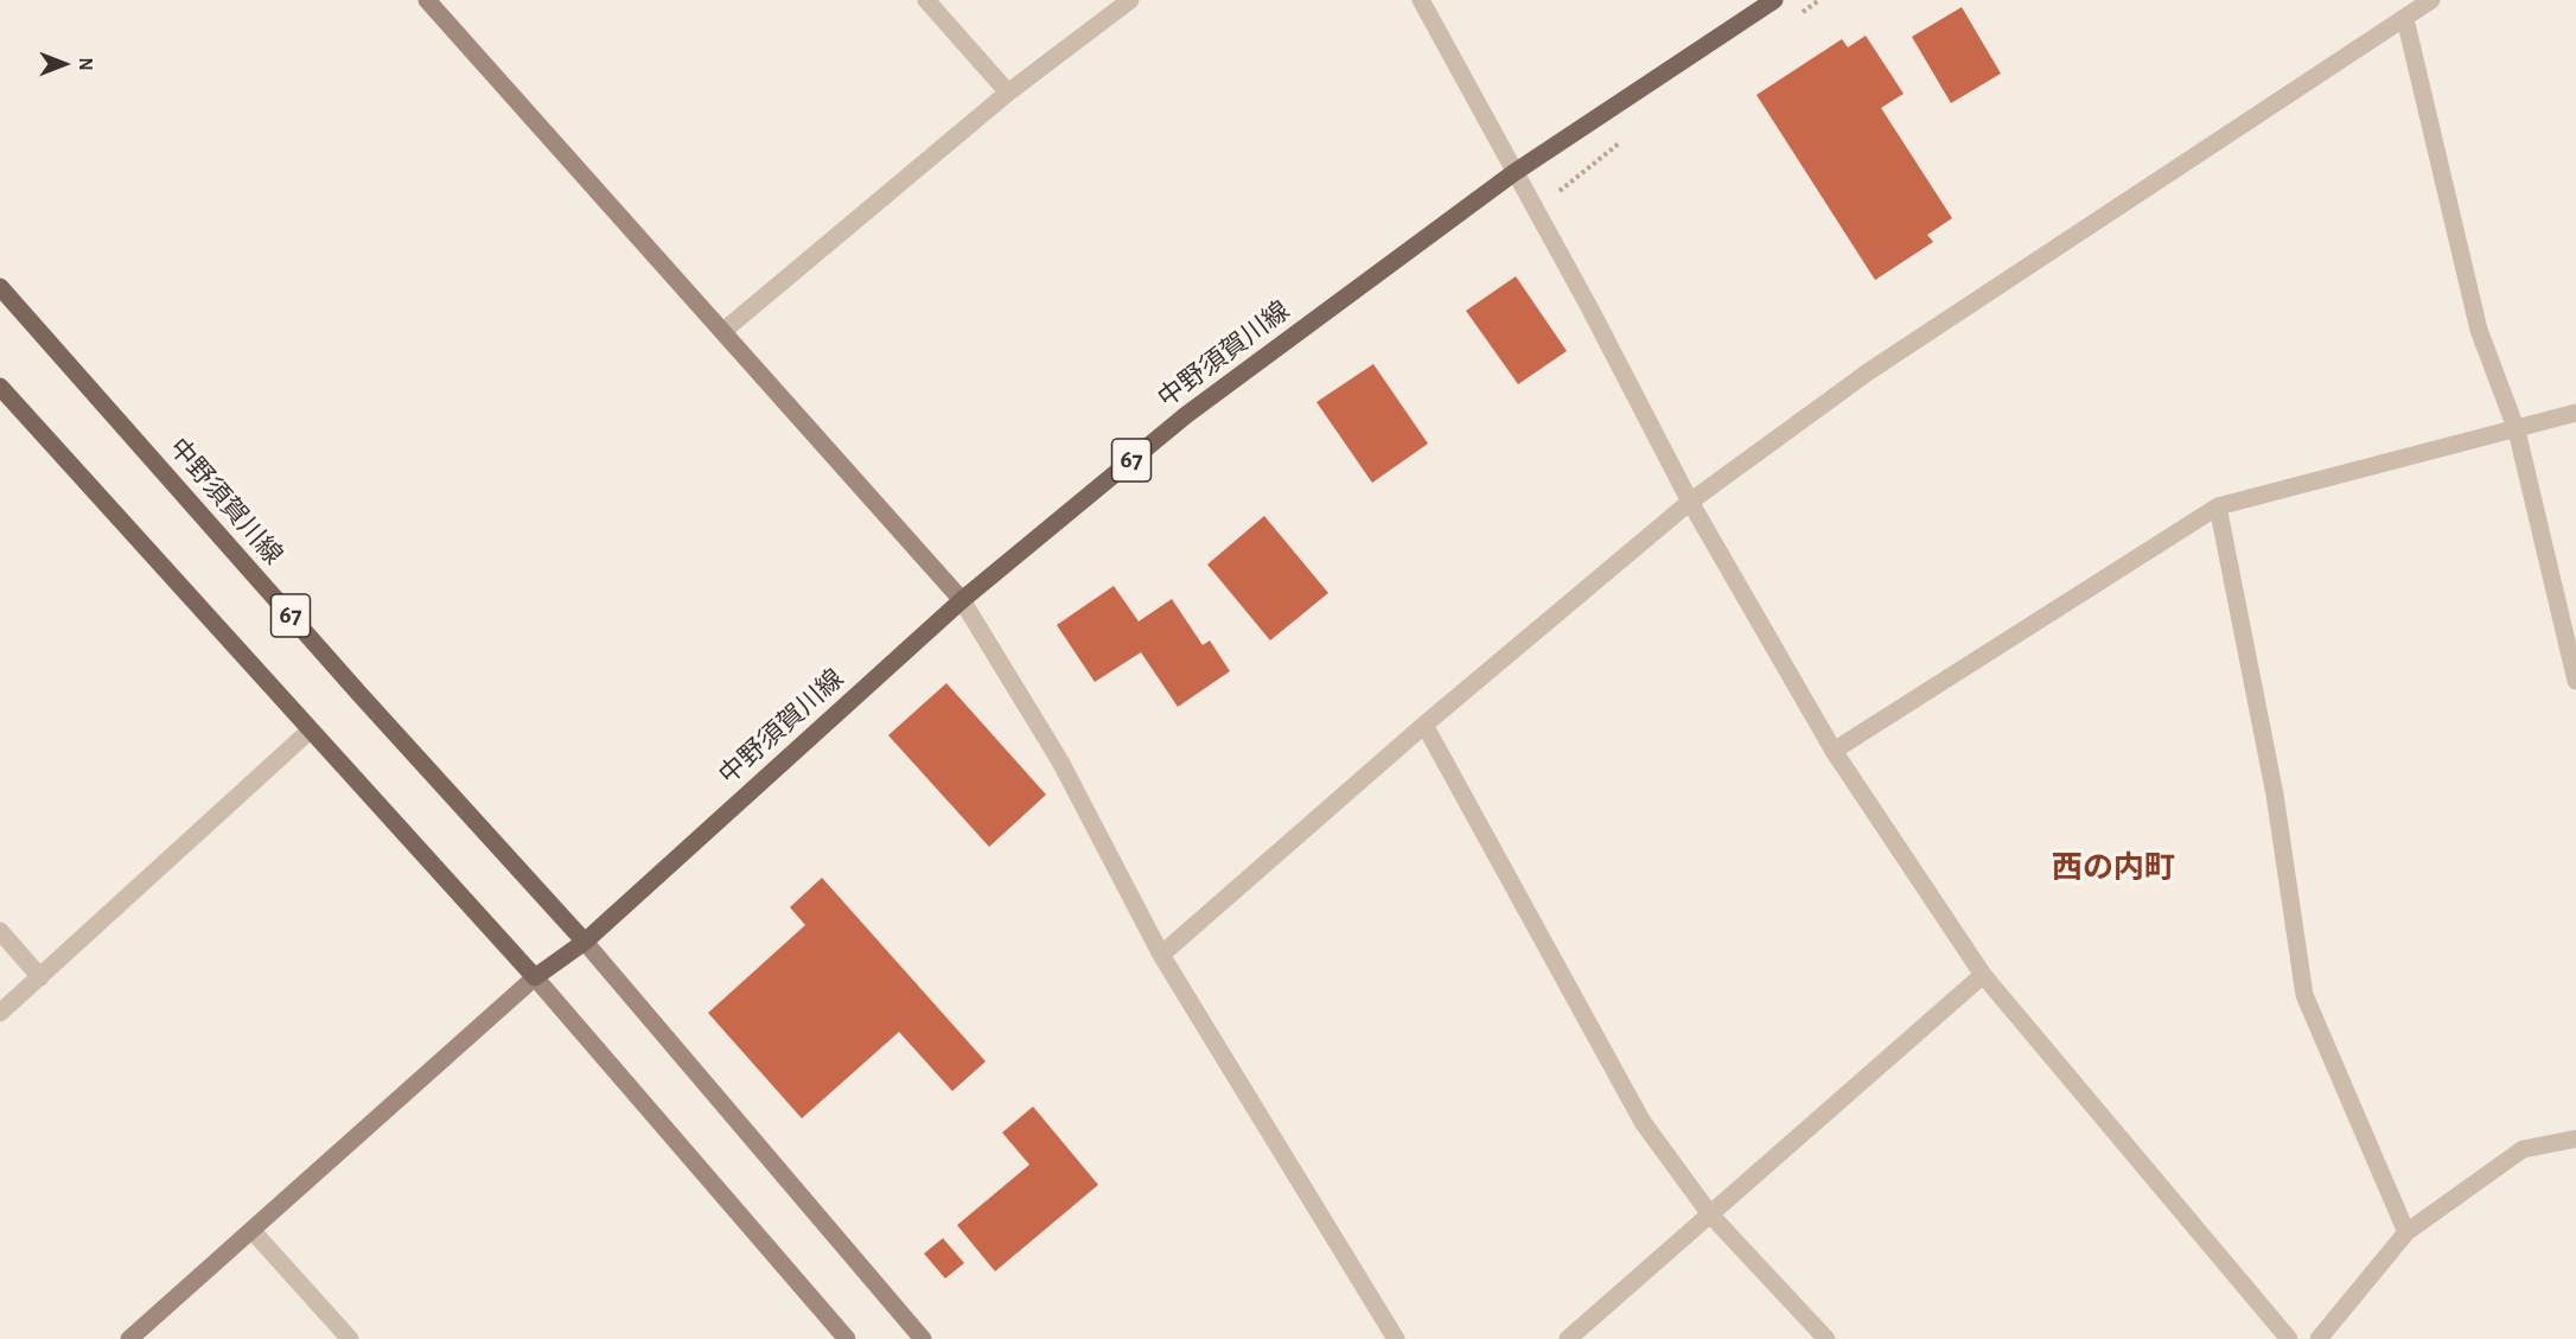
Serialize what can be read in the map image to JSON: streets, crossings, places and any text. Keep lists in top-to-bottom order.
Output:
{
  "streets": {
    "main road": ["中野須賀川線", "67"]
  },
  "crossings": [
    ["中野須賀川線", "67"]
  ],
  "districts": ["西の内町"],
  "north": "right"
}
